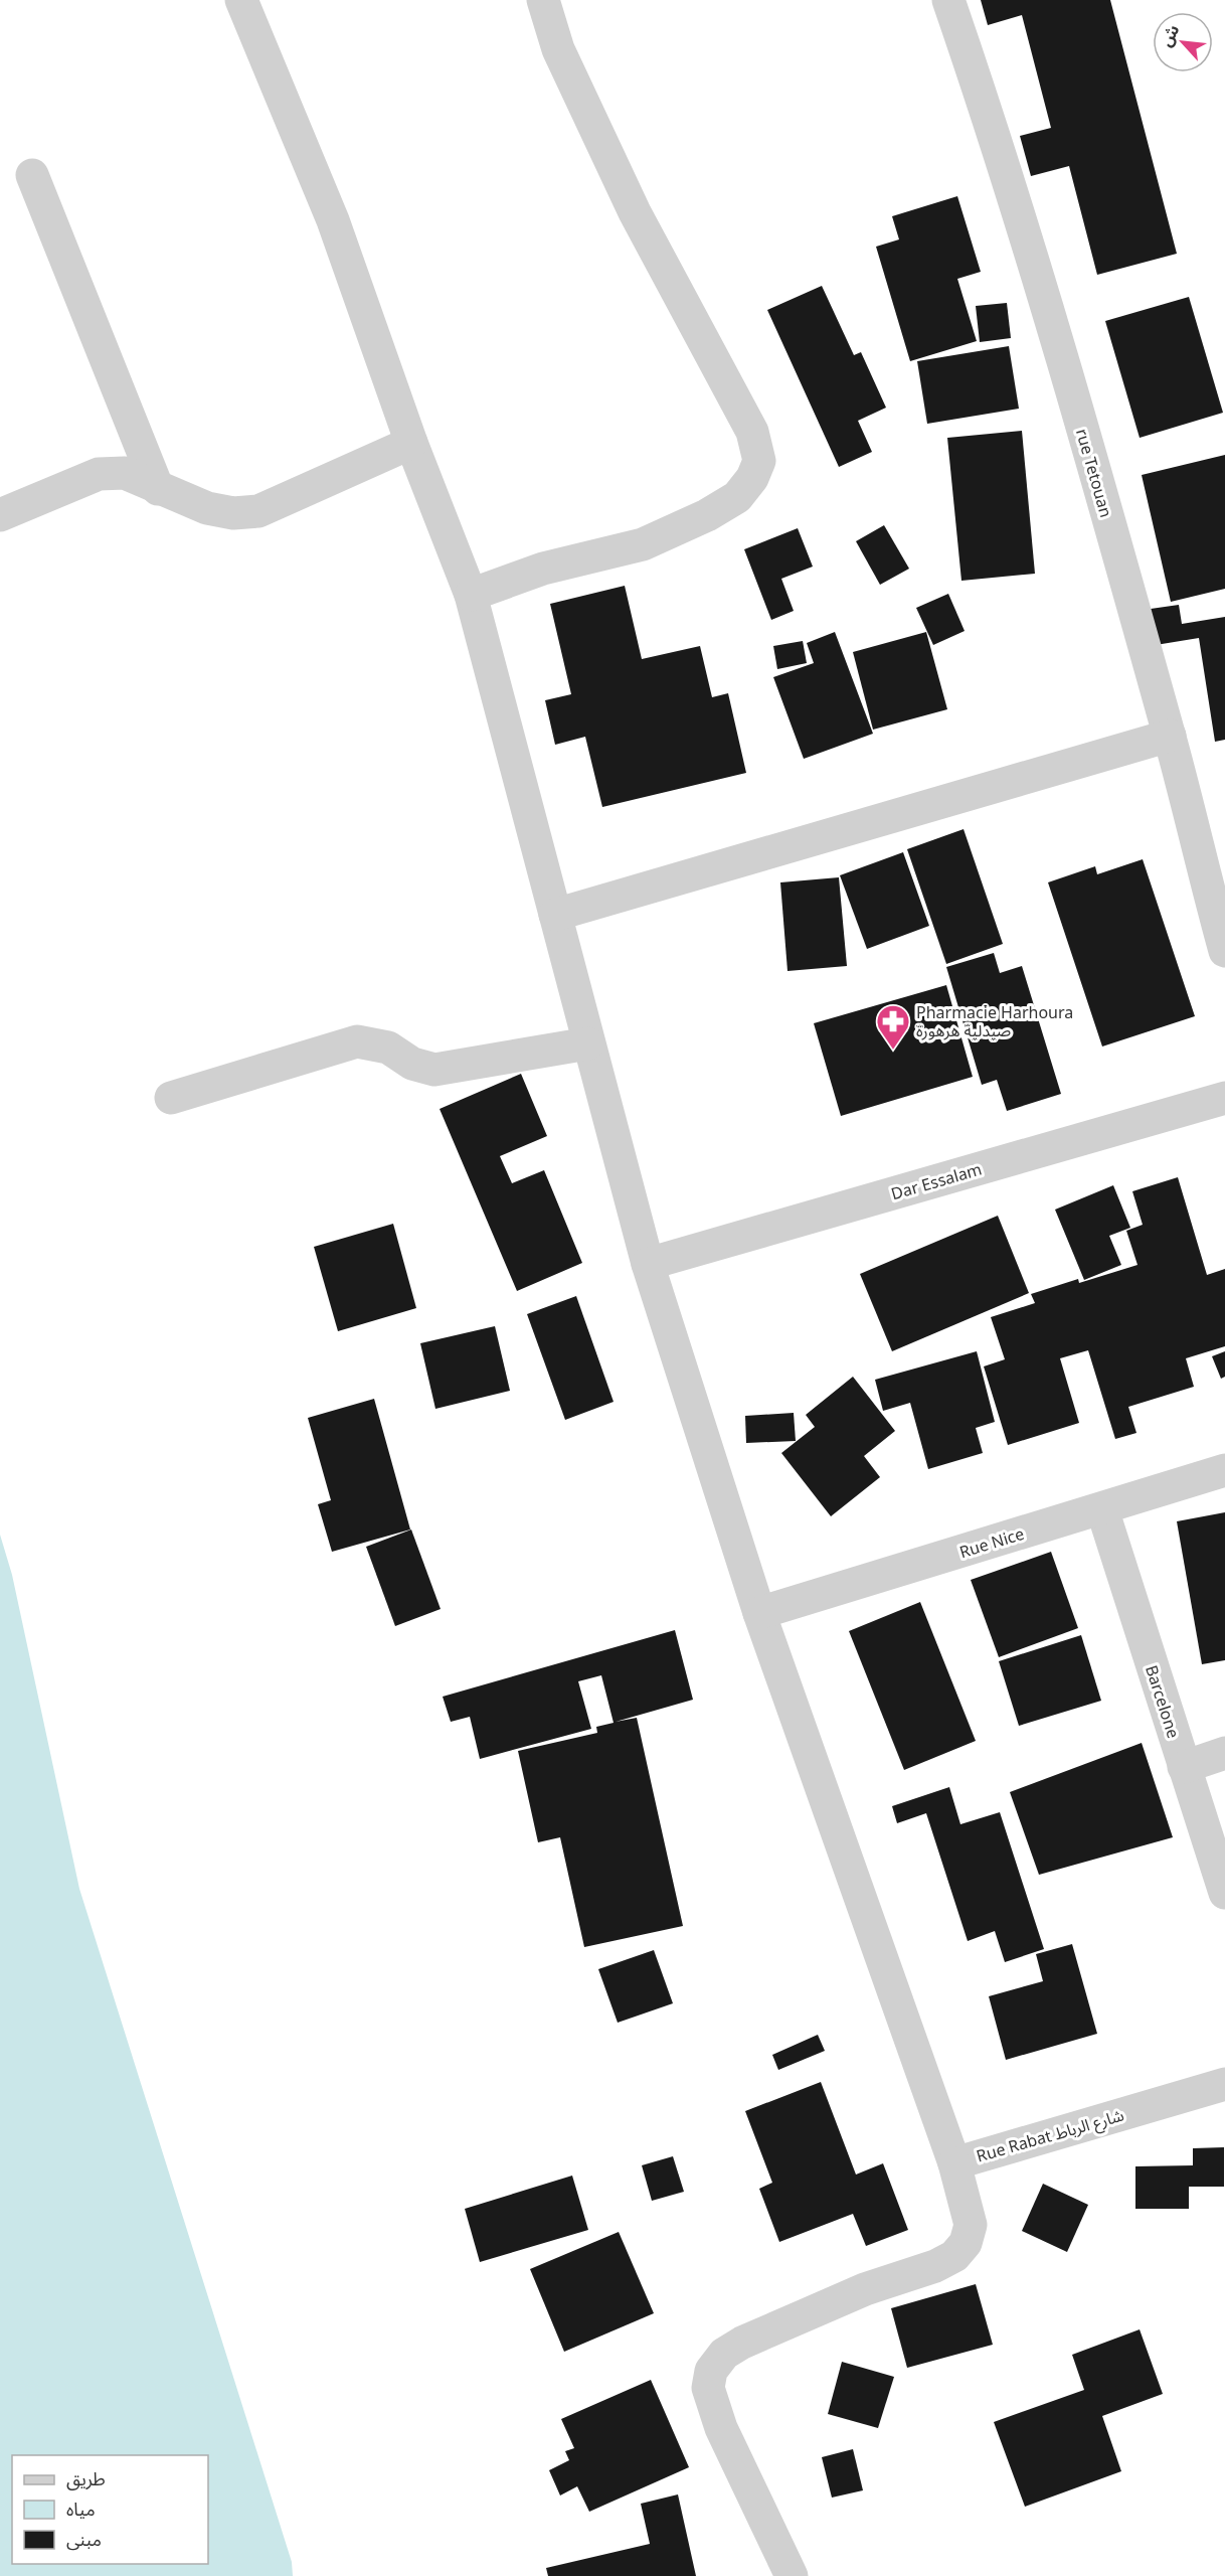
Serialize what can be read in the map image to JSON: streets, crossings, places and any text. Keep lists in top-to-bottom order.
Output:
{
  "streets": {
    "street": [
      "rue Tetouan",
      "Dar Essalam",
      "Rue Nice",
      "Barcelone",
      "Rue Rabat شارع الرباط"
    ]
  },
  "crossings": [
    ["Dar Essalam", "Rue Rabat شارع الرباط"],
    ["Rue Nice", "Barcelone"],
    ["Rue Nice", "Rue Rabat شارع الرباط"]
  ],
  "places": {
    "pharmacy": ["Pharmacie Harhoura صيدلية هرهورة"]
  },
  "legend": ["طريق", "مياه", "مبنى"],
  "north": "top left"
}
